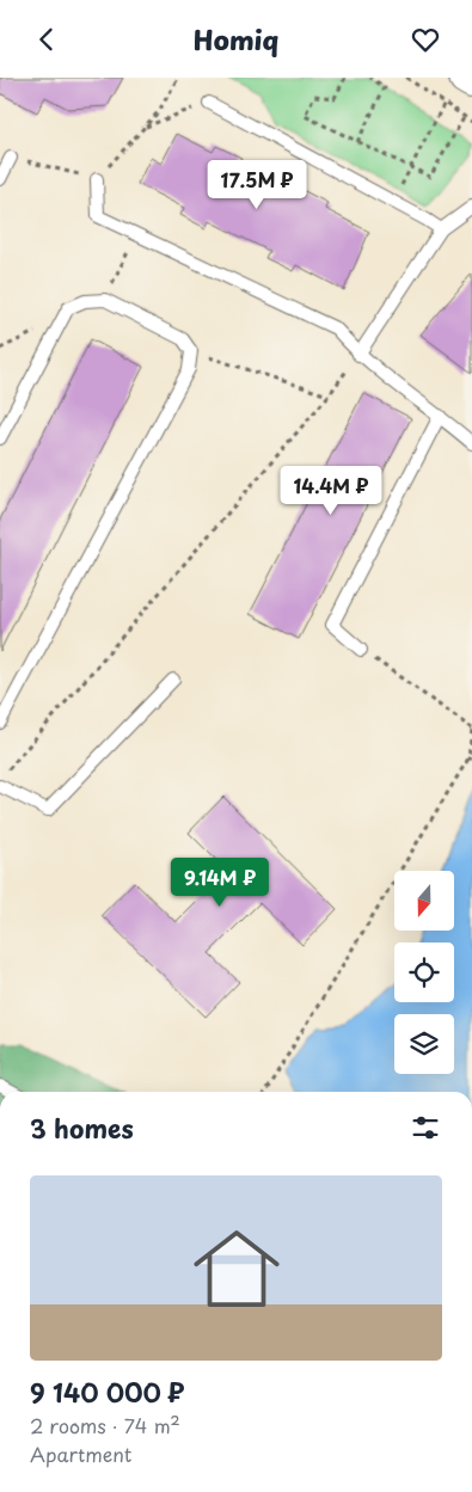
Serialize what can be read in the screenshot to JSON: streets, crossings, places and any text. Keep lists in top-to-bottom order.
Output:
{
  "north": "bottom",
  "page": {
    "header": "Homiq",
    "price": ["17.5M ₽", "14.4M ₽", "9.14M ₽"],
    "heading": "3 homes",
    "list": [
      {
        "name": "9 140 000 ₽",
        "note": "2 rooms · 74 m² · Apartment"
      }
    ]
  }
}
